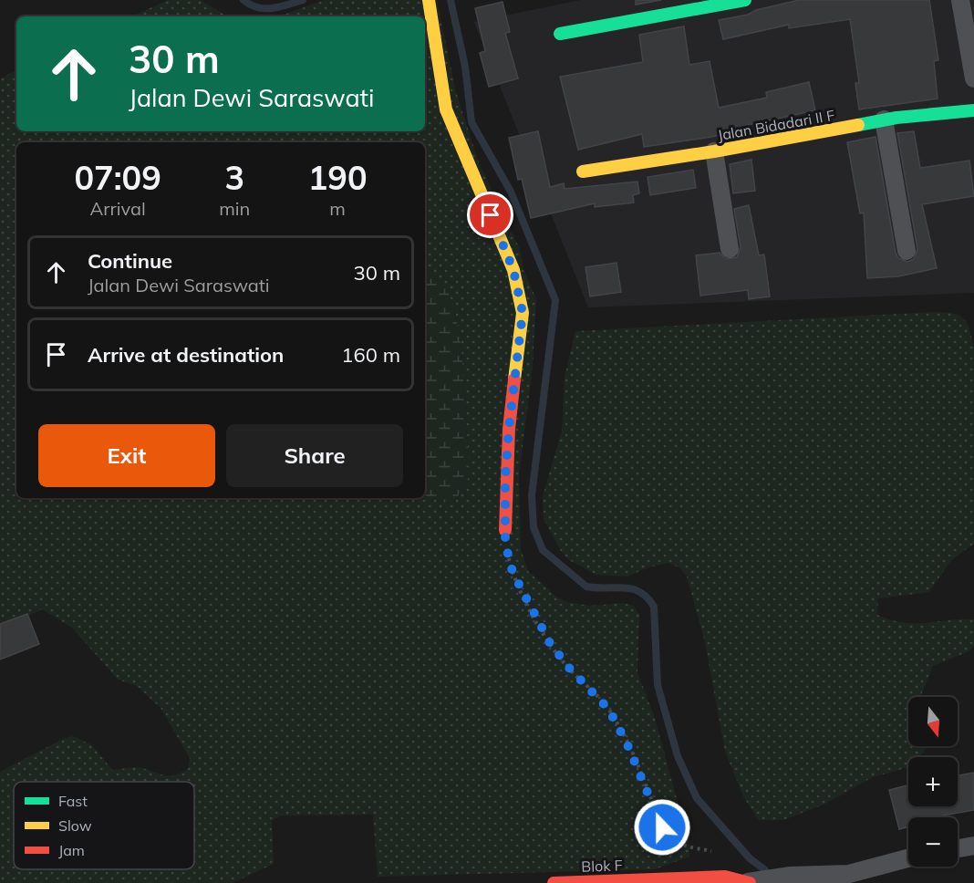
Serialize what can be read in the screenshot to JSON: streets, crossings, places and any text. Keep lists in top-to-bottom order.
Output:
{
  "streets": {
    "street": ["Jalan Bidadari II F", "Blok F"]
  },
  "legend": ["Fast", "Slow", "Jam"],
  "north": "bottom",
  "page": {
    "turn": ["30 m", "Jalan Dewi Saraswati"],
    "eta": [
      "07:09",
      "Arrival",
      "3",
      "min",
      "190",
      "m"
    ],
    "list": [
      {
        "name": "Continue",
        "note": "Jalan Dewi Saraswati",
        "value": "30 m"
      },
      {
        "name": "Arrive at destination",
        "value": "160 m"
      }
    ],
    "buttons": ["Exit", "Share"],
    "map_buttons": ["+", "−"]
  }
}
